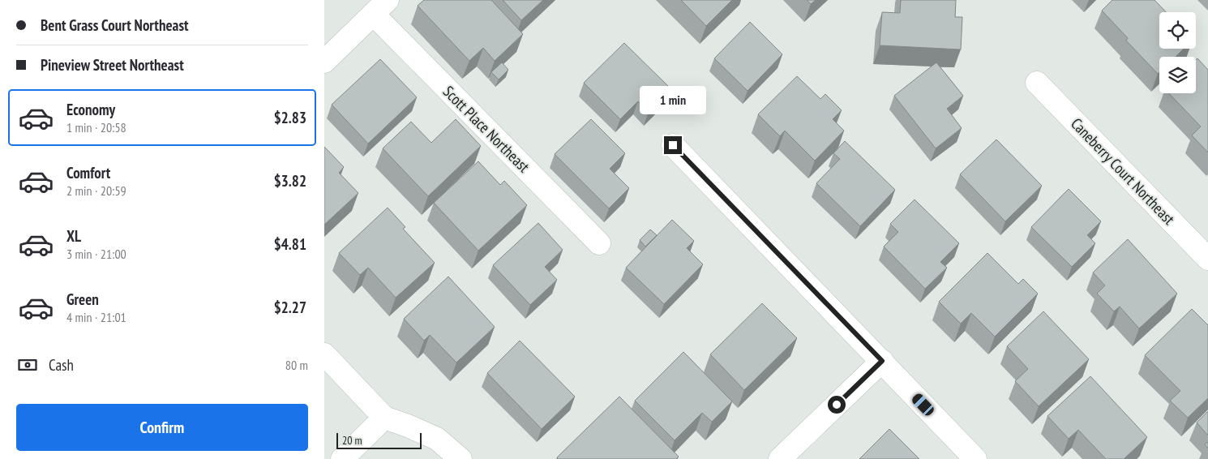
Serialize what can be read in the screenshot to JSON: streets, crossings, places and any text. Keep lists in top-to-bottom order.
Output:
{
  "streets": {
    "street": ["Scott Place Northeast", "Caneberry Court Northeast"]
  },
  "scale_bar": "20 m",
  "page": {
    "banner": ["Bent Grass Court Northeast", "Pineview Street Northeast"],
    "bubble": "1 min",
    "list": [
      {
        "name": "Economy",
        "note": "1 min · 20:58",
        "value": "$2.83"
      },
      {
        "name": "Comfort",
        "note": "2 min · 20:59",
        "value": "$3.82"
      },
      {
        "name": "XL",
        "note": "3 min · 21:00",
        "value": "$4.81"
      },
      {
        "name": "Green",
        "note": "4 min · 21:01",
        "value": "$2.27"
      }
    ],
    "pay": ["Cash", "80 m"],
    "buttons": "Confirm",
    "scale": "20 m"
  }
}
